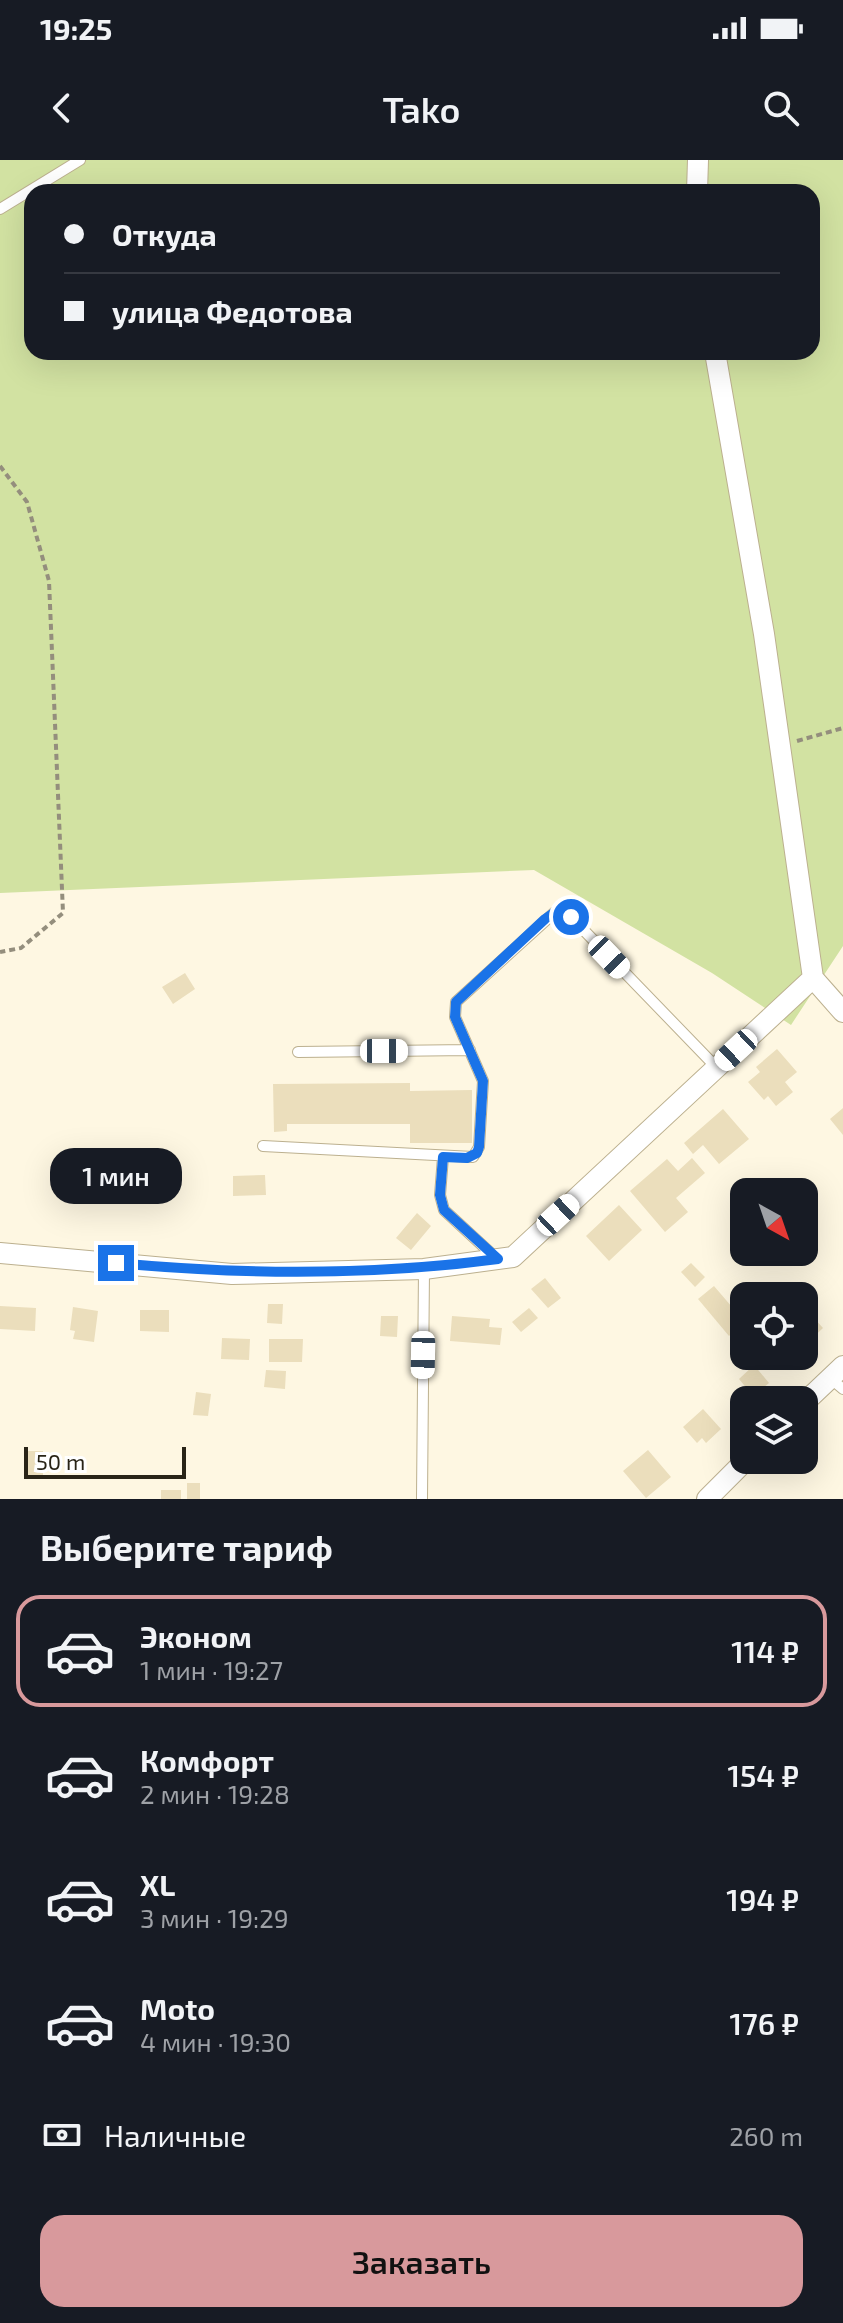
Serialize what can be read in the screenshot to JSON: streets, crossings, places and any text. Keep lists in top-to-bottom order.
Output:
{
  "scale_bar": "50 m",
  "north": "bottom right",
  "page": {
    "status": "19:25",
    "header": "Tako",
    "banner": ["Откуда", "улица Федотова"],
    "bubble": "1 мин",
    "scale": "50 m",
    "heading": "Выберите тариф",
    "list": [
      {
        "name": "Эконом",
        "note": "1 мин · 19:27",
        "value": "114 ₽"
      },
      {
        "name": "Комфорт",
        "note": "2 мин · 19:28",
        "value": "154 ₽"
      },
      {
        "name": "XL",
        "note": "3 мин · 19:29",
        "value": "194 ₽"
      },
      {
        "name": "Moto",
        "note": "4 мин · 19:30",
        "value": "176 ₽"
      }
    ],
    "pay": ["Наличные", "260 m"],
    "buttons": "Заказать"
  }
}
